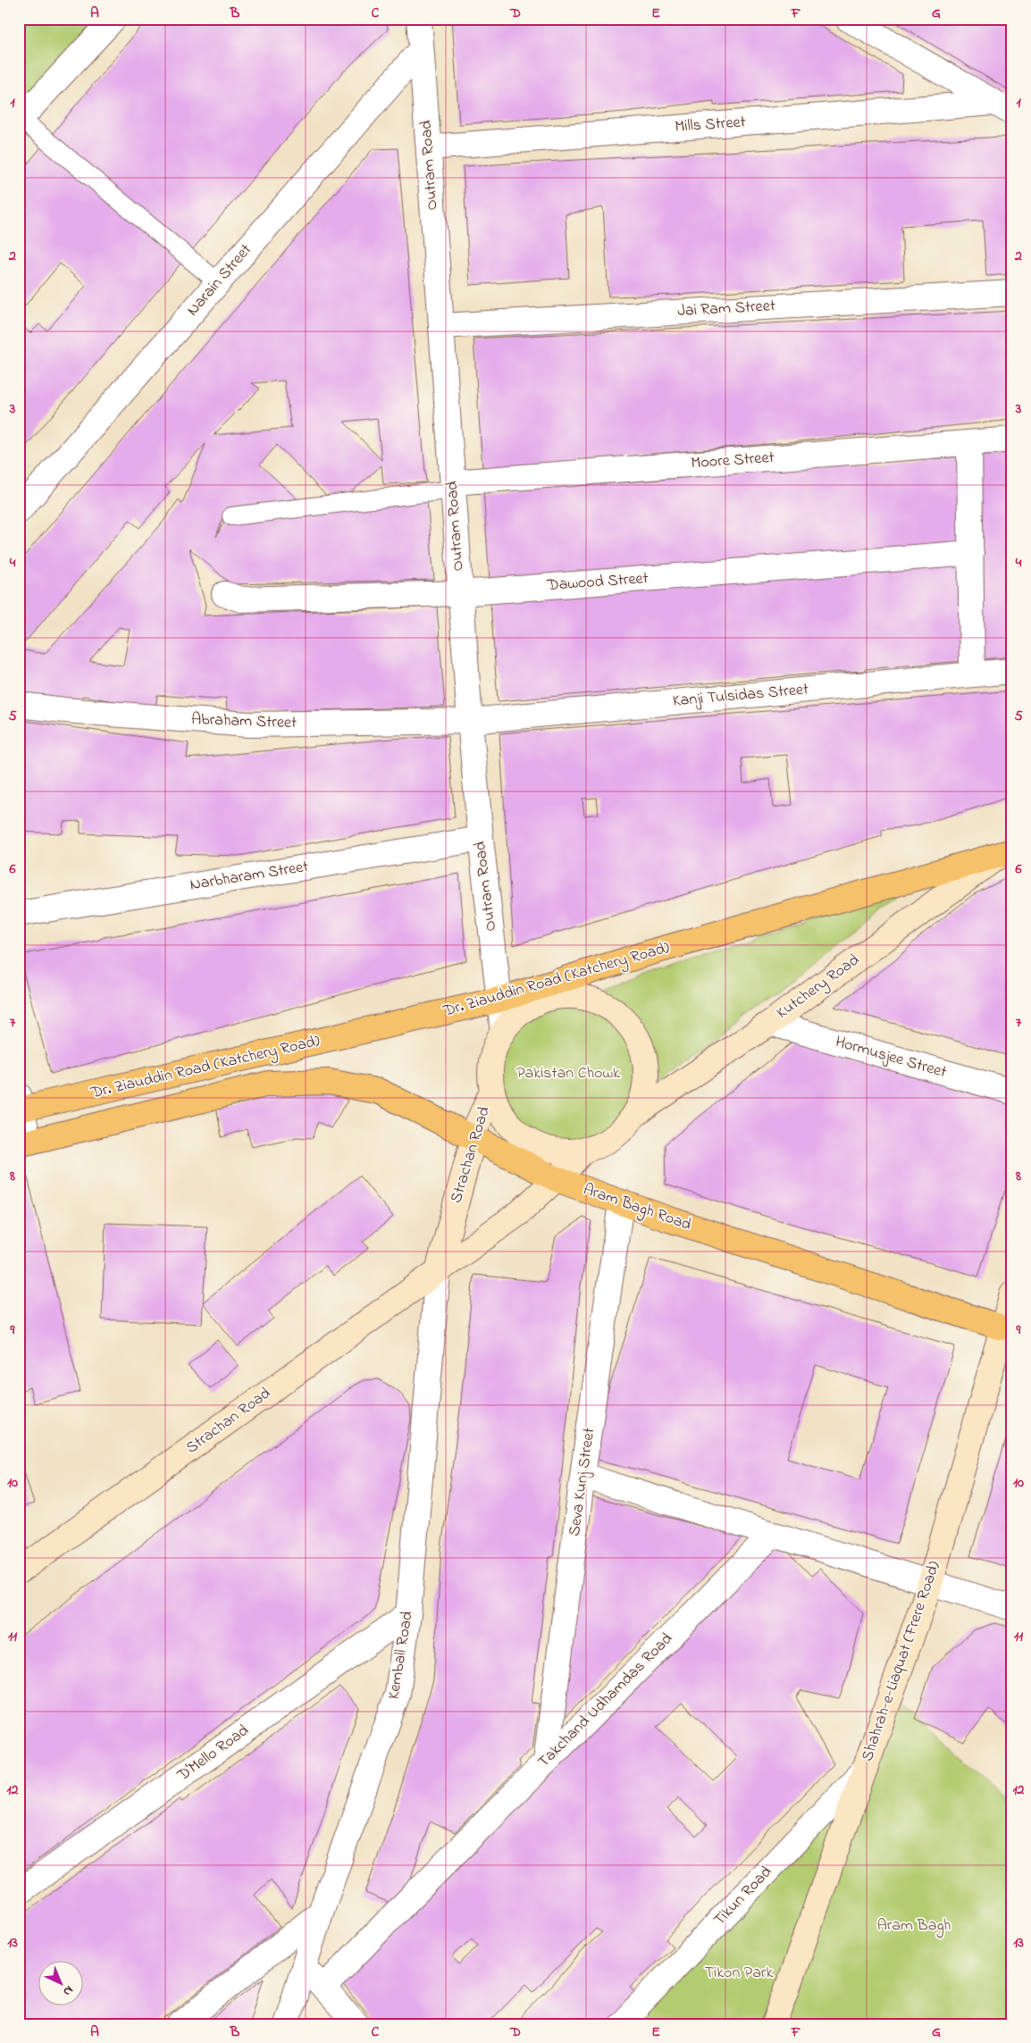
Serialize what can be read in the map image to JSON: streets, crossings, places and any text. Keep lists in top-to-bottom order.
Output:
{
  "streets": {
    "main road": [
      "Dr. Ziauddin Road (Katchery Road)",
      "Kutchery Road",
      "Strachan Road",
      "Aram Bagh Road",
      "Shahrah-e-Liaquat (Frere Road)"
    ],
    "street": [
      "Mills Street",
      "Outram Road",
      "Narain Street",
      "Jai Ram Street",
      "Moore Street",
      "Dawood Street",
      "Kanji Tulsidas Street",
      "Abraham Street",
      "Narbharam Street",
      "Hormusjee Street",
      "Seva Kunj Street",
      "Kemball Road",
      "Takchand Udhamdas Road",
      "D'Mello Road",
      "Tikun Road"
    ]
  },
  "crossings": [
    ["Mills Street", "Outram Road"],
    ["Outram Road", "Narain Street"],
    ["Outram Road", "Jai Ram Street"],
    ["Outram Road", "Moore Street"],
    ["Outram Road", "Dawood Street"],
    ["Outram Road", "Kanji Tulsidas Street"],
    ["Outram Road", "Abraham Street"],
    ["Outram Road", "Narbharam Street"],
    ["Outram Road", "Dr. Ziauddin Road (Katchery Road)"],
    ["Outram Road", "Kutchery Road"],
    ["Outram Road", "Strachan Road"],
    ["Kanji Tulsidas Street", "Abraham Street"],
    ["Dr. Ziauddin Road (Katchery Road)", "Kutchery Road"],
    ["Dr. Ziauddin Road (Katchery Road)", "Aram Bagh Road"],
    ["Kutchery Road", "Hormusjee Street"],
    ["Kutchery Road", "Strachan Road"],
    ["Strachan Road", "Aram Bagh Road"],
    ["Strachan Road", "Kemball Road"],
    ["Aram Bagh Road", "Seva Kunj Street"],
    ["Aram Bagh Road", "Shahrah-e-Liaquat (Frere Road)"],
    ["Seva Kunj Street", "Takchand Udhamdas Road"],
    ["Kemball Road", "D'Mello Road"],
    ["Shahrah-e-Liaquat (Frere Road)", "Tikun Road"]
  ],
  "parks": ["Pakistan Chowk", "Aram Bagh", "Tikon Park"],
  "north": "bottom right",
  "grid": {
    "columns": [
      "A",
      "B",
      "C",
      "D",
      "E",
      "F",
      "G"
    ],
    "rows": [
      "1",
      "2",
      "3",
      "4",
      "5",
      "6",
      "7",
      "8",
      "9",
      "10",
      "11",
      "12",
      "13"
    ]
  }
}
